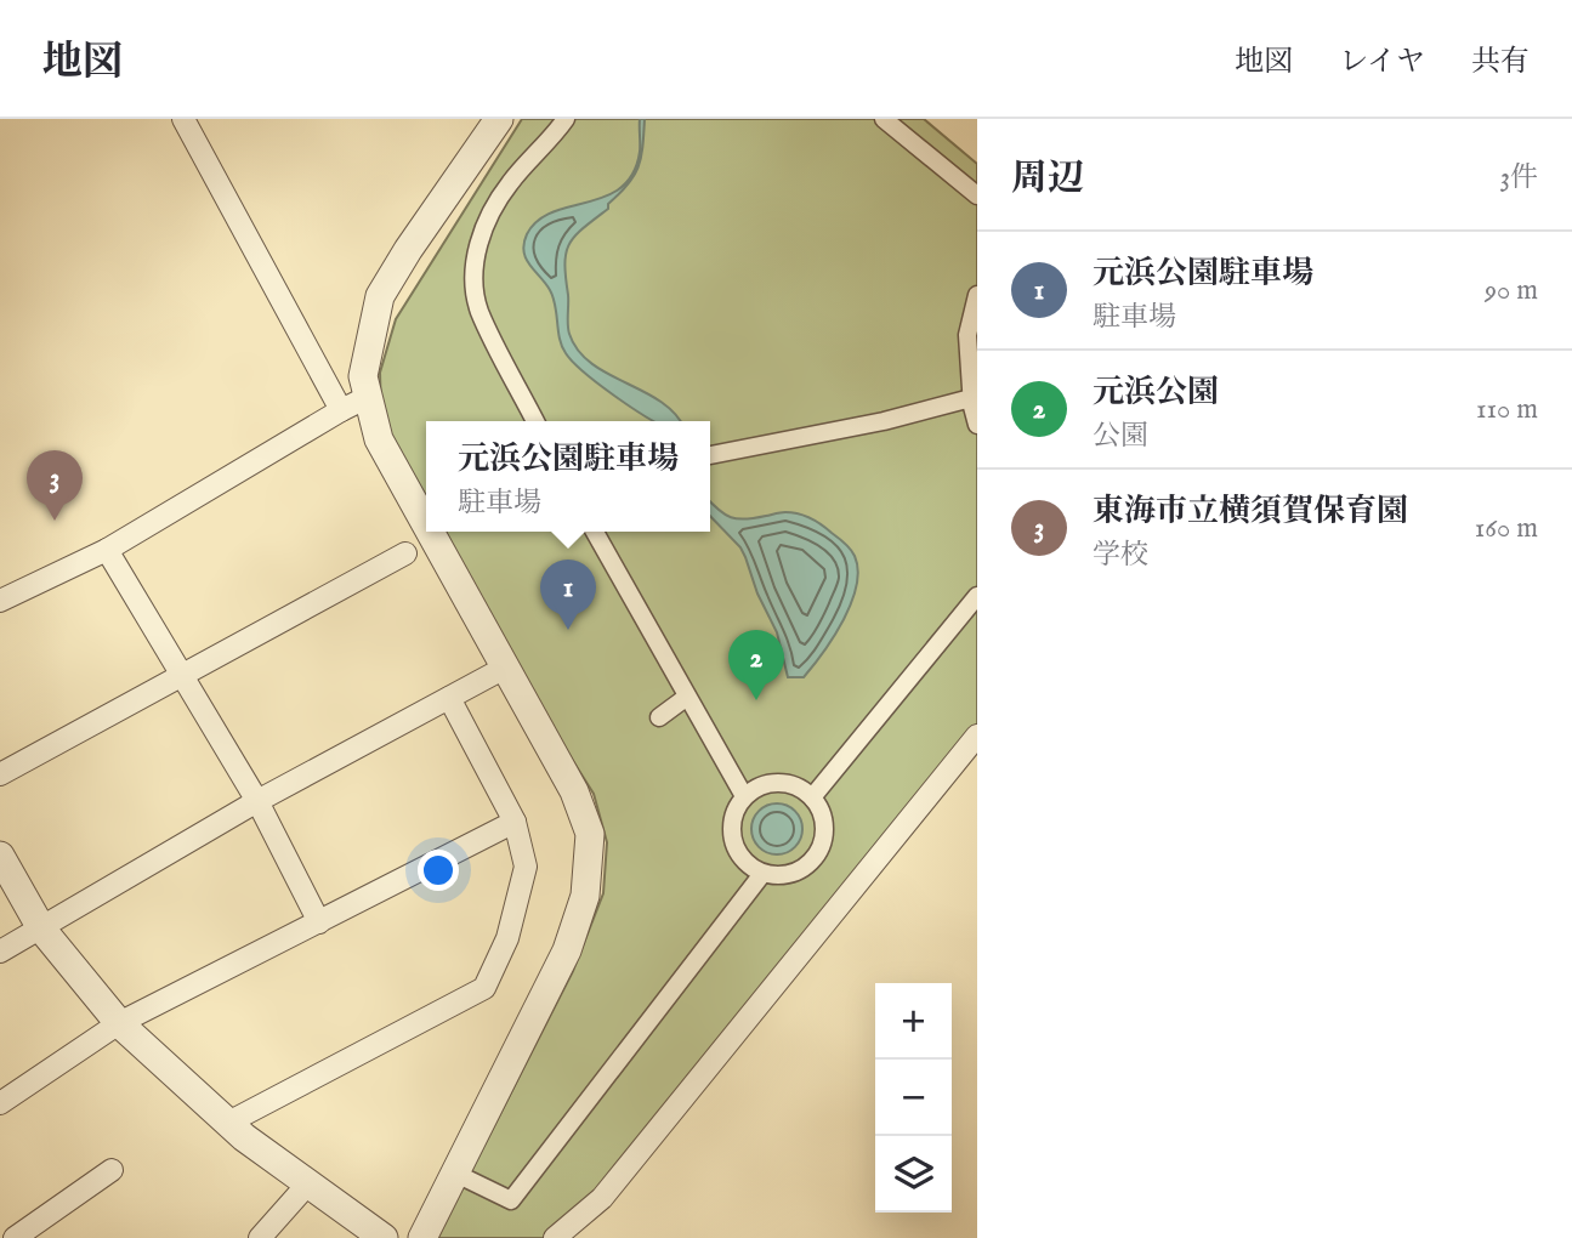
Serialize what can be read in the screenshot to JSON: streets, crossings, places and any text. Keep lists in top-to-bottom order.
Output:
{
  "page": {
    "header": "地図",
    "nav": ["地図", "レイヤ", "共有"],
    "heading": ["周辺", "3件"],
    "list": [
      {
        "mark": "1",
        "name": "元浜公園駐車場",
        "note": "駐車場",
        "value": "90 m"
      },
      {
        "mark": "2",
        "name": "元浜公園",
        "note": "公園",
        "value": "110 m"
      },
      {
        "mark": "3",
        "name": "東海市立横須賀保育園",
        "note": "学校",
        "value": "160 m"
      }
    ],
    "popup": ["元浜公園駐車場", "駐車場"],
    "pins": ["3", "1", "2"],
    "map_buttons": ["+", "−"]
  }
}
